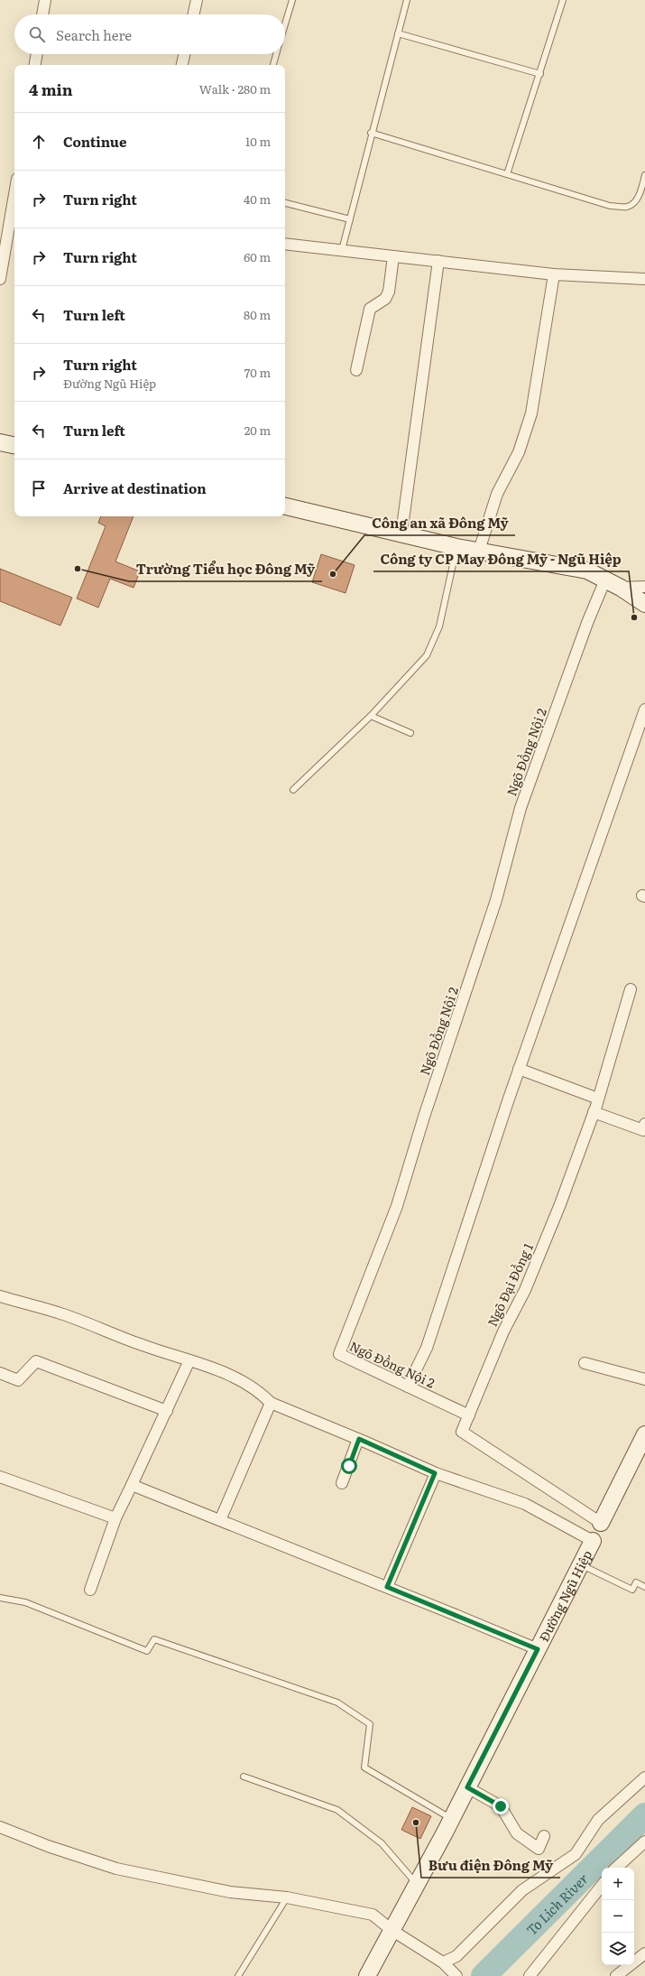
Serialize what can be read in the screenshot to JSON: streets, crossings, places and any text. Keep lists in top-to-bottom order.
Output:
{
  "streets": {
    "street": ["Ngõ Đồng Nội 2", "Ngõ Đại Đồng 1", "Đường Ngũ Hiệp"]
  },
  "crossings": [
    ["Ngõ Đồng Nội 2", "Ngõ Đại Đồng 1"]
  ],
  "water": ["To Lich River"],
  "places": [
    "Trường Tiểu học Đông Mỹ",
    "Công an xã Đông Mỹ",
    "Công ty CP May Đông Mỹ - Ngũ Hiệp",
    "Bưu điện Đông Mỹ"
  ],
  "page": {
    "search": "Search here",
    "heading": ["4 min", "Walk · 280 m"],
    "list": [
      ["Continue", "10 m"],
      ["Turn right", "40 m"],
      ["Turn right", "60 m"],
      ["Turn left", "80 m"],
      ["Turn right", "Đường Ngũ Hiệp", "70 m"],
      ["Turn left", "20 m"],
      "Arrive at destination"
    ],
    "map_buttons": ["+", "−"]
  }
}
